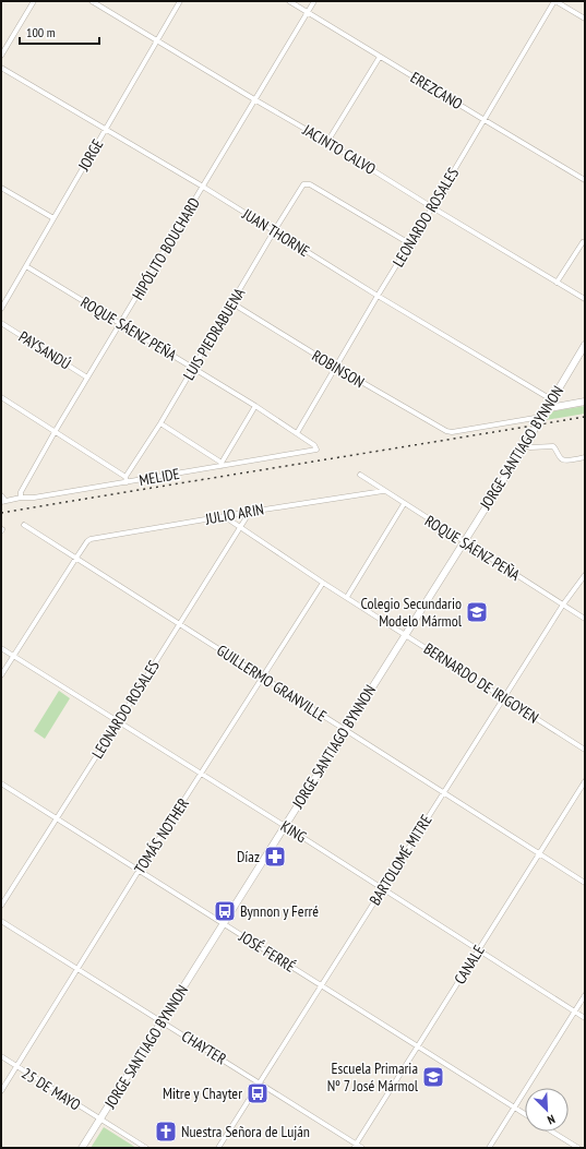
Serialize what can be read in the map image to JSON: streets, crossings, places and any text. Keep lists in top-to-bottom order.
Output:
{
  "streets": {
    "street": [
      "EREZCANO",
      "JACINTO CALVO",
      "JORGE",
      "LEONARDO ROSALES",
      "JUAN THORNE",
      "HIPÓLITO BOUCHARD",
      "ROQUE SÁENZ PEÑA",
      "LUIS PIEDRABUENA",
      "PAYSANDÚ",
      "ROBINSON",
      "JORGE SANTIAGO BYNNON",
      "MELIDE",
      "JULIO ARIN",
      "GUILLERMO GRANVILLE",
      "BERNARDO DE IRIGOYEN",
      "KING",
      "TOMÁS NOTHER",
      "BARTOLOMÉ MITRE",
      "JOSÉ FERRÉ",
      "CANALE",
      "CHAYTER",
      "25 DE MAYO"
    ]
  },
  "crossings": [
    ["EREZCANO", "LEONARDO ROSALES"],
    ["EREZCANO", "HIPÓLITO BOUCHARD"],
    ["JACINTO CALVO", "JORGE"],
    ["JACINTO CALVO", "LEONARDO ROSALES"],
    ["JACINTO CALVO", "HIPÓLITO BOUCHARD"],
    ["JORGE", "JUAN THORNE"],
    ["JORGE", "ROQUE SÁENZ PEÑA"],
    ["LEONARDO ROSALES", "JUAN THORNE"],
    ["LEONARDO ROSALES", "ROQUE SÁENZ PEÑA"],
    ["LEONARDO ROSALES", "LUIS PIEDRABUENA"],
    ["LEONARDO ROSALES", "ROBINSON"],
    ["LEONARDO ROSALES", "JULIO ARIN"],
    ["LEONARDO ROSALES", "GUILLERMO GRANVILLE"],
    ["LEONARDO ROSALES", "BERNARDO DE IRIGOYEN"],
    ["LEONARDO ROSALES", "KING"],
    ["LEONARDO ROSALES", "JOSÉ FERRÉ"],
    ["JUAN THORNE", "HIPÓLITO BOUCHARD"],
    ["JUAN THORNE", "LUIS PIEDRABUENA"],
    ["JUAN THORNE", "JORGE SANTIAGO BYNNON"],
    ["HIPÓLITO BOUCHARD", "ROQUE SÁENZ PEÑA"],
    ["HIPÓLITO BOUCHARD", "PAYSANDÚ"],
    ["HIPÓLITO BOUCHARD", "MELIDE"],
    ["ROQUE SÁENZ PEÑA", "LUIS PIEDRABUENA"],
    ["ROQUE SÁENZ PEÑA", "JORGE SANTIAGO BYNNON"],
    ["ROQUE SÁENZ PEÑA", "MELIDE"],
    ["ROQUE SÁENZ PEÑA", "JULIO ARIN"],
    ["ROQUE SÁENZ PEÑA", "BARTOLOMÉ MITRE"],
    ["LUIS PIEDRABUENA", "ROBINSON"],
    ["ROBINSON", "JORGE SANTIAGO BYNNON"],
    ["JORGE SANTIAGO BYNNON", "GUILLERMO GRANVILLE"],
    ["JORGE SANTIAGO BYNNON", "BERNARDO DE IRIGOYEN"],
    ["JORGE SANTIAGO BYNNON", "KING"],
    ["JORGE SANTIAGO BYNNON", "JOSÉ FERRÉ"],
    ["JORGE SANTIAGO BYNNON", "CHAYTER"],
    ["JORGE SANTIAGO BYNNON", "25 DE MAYO"],
    ["JULIO ARIN", "GUILLERMO GRANVILLE"],
    ["JULIO ARIN", "BERNARDO DE IRIGOYEN"],
    ["GUILLERMO GRANVILLE", "TOMÁS NOTHER"],
    ["GUILLERMO GRANVILLE", "BARTOLOMÉ MITRE"],
    ["GUILLERMO GRANVILLE", "CANALE"],
    ["BERNARDO DE IRIGOYEN", "TOMÁS NOTHER"],
    ["BERNARDO DE IRIGOYEN", "BARTOLOMÉ MITRE"],
    ["KING", "TOMÁS NOTHER"],
    ["KING", "BARTOLOMÉ MITRE"],
    ["KING", "CANALE"],
    ["TOMÁS NOTHER", "JOSÉ FERRÉ"],
    ["TOMÁS NOTHER", "CHAYTER"],
    ["TOMÁS NOTHER", "25 DE MAYO"],
    ["BARTOLOMÉ MITRE", "JOSÉ FERRÉ"],
    ["BARTOLOMÉ MITRE", "CHAYTER"],
    ["JOSÉ FERRÉ", "CANALE"],
    ["CANALE", "CHAYTER"]
  ],
  "places": {
    "school or university": ["Colegio Secundario Modelo Mármol", "Escuela Primaria Nº 7 José Mármol"],
    "pharmacy": ["Díaz"],
    "bus stop": ["Bynnon y Ferré", "Mitre y Chayter"],
    "church": ["Nuestra Señora de Luján"]
  },
  "scale_bar": "100 m",
  "north": "bottom right"
}
